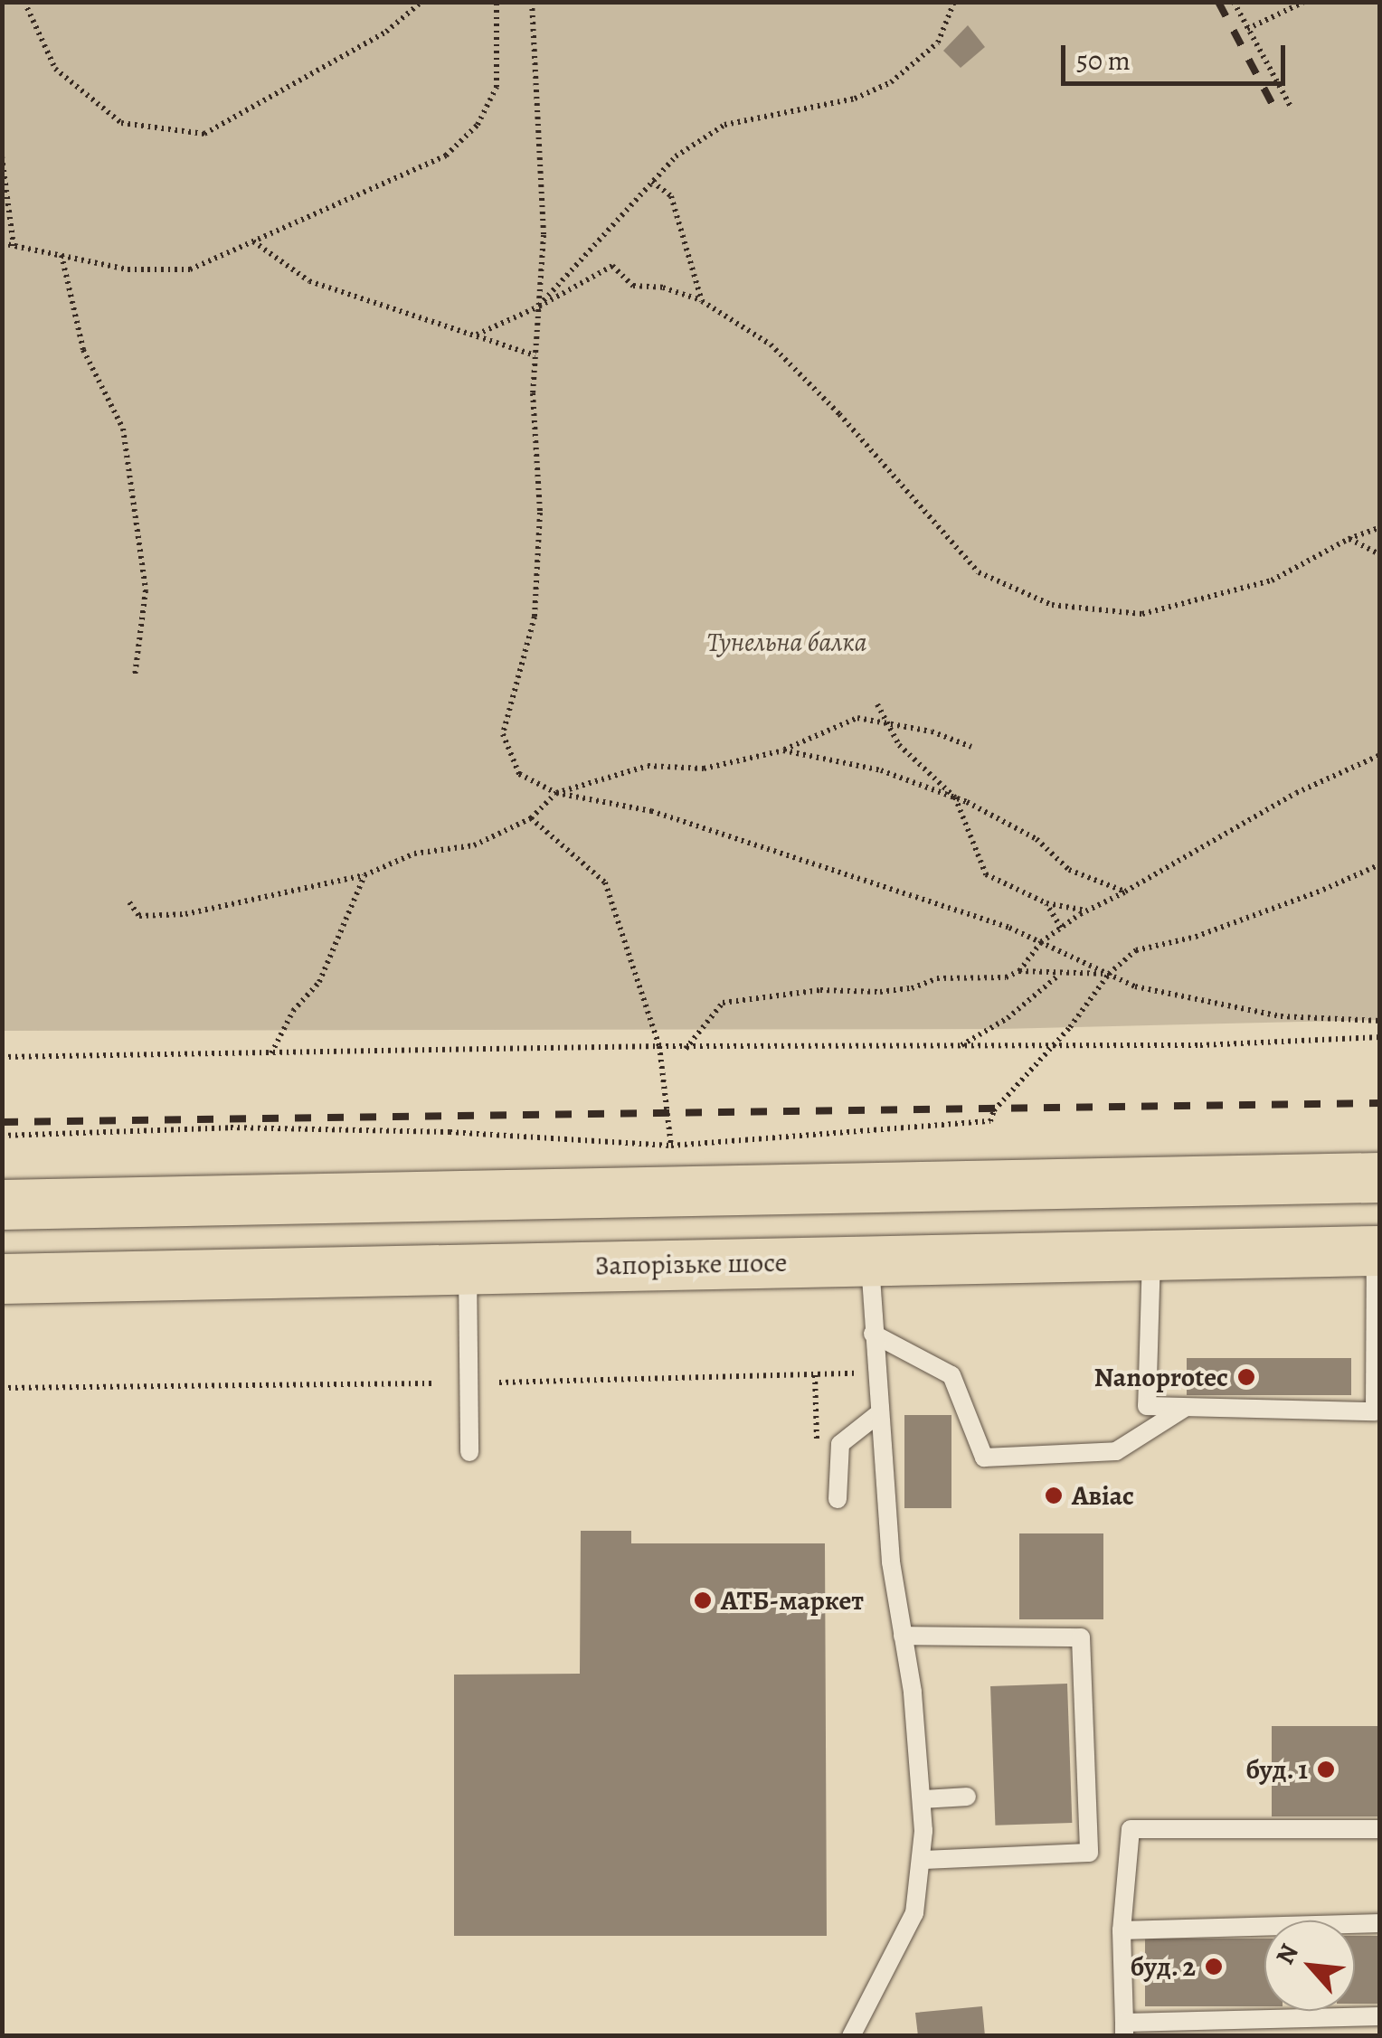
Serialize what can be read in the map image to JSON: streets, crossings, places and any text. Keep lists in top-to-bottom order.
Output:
{
  "streets": {
    "main road": ["Запорізьке шосе"]
  },
  "parks": ["Тунельна балка"],
  "places": [
    "Nanoprotec",
    "Авіас",
    "АТБ-маркет",
    "буд. 1",
    "буд. 2"
  ],
  "scale_bar": "50 m",
  "north": "top left"
}
